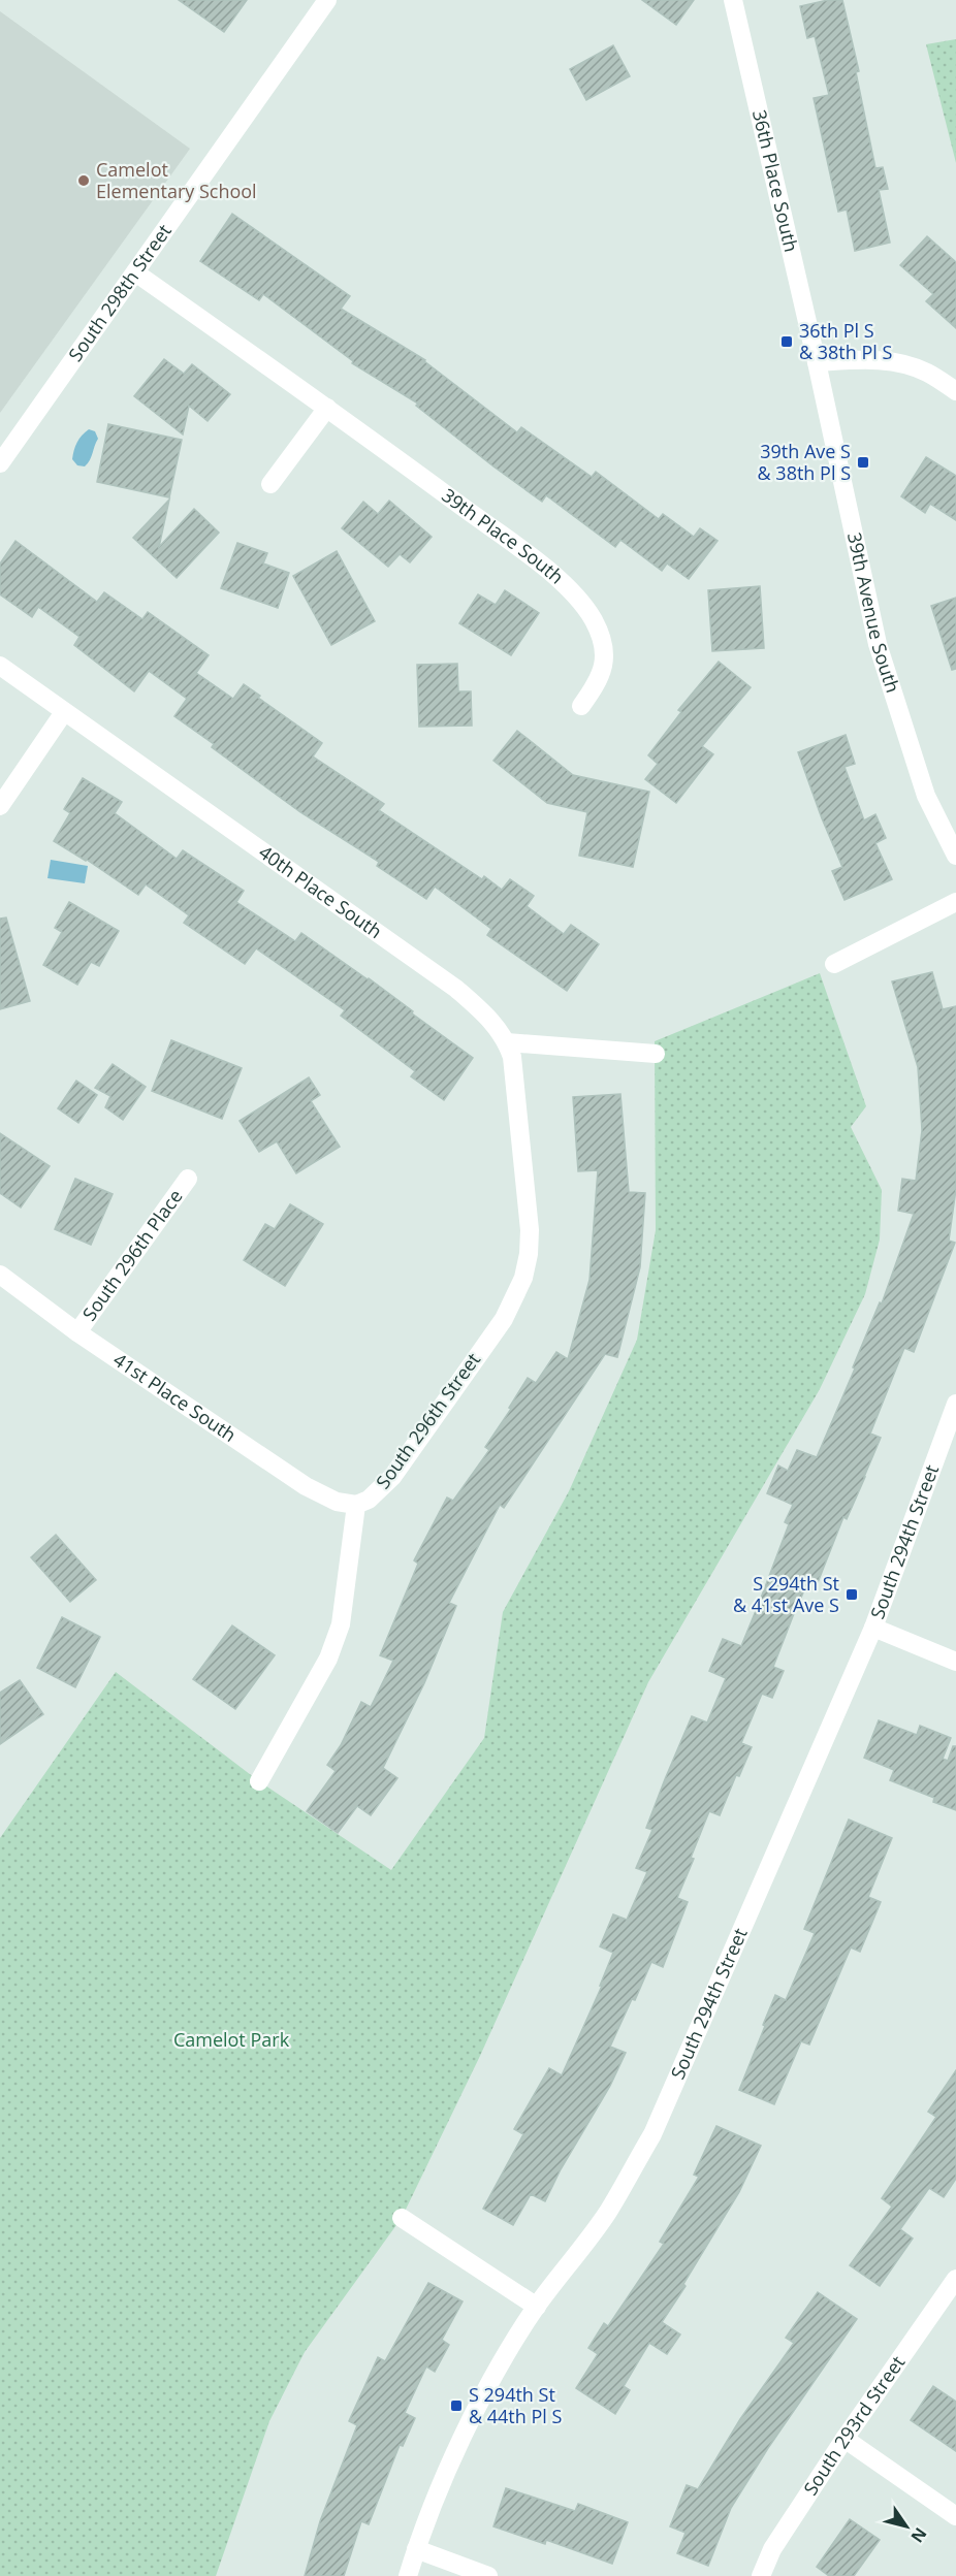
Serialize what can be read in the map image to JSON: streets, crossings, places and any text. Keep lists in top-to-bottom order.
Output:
{
  "streets": {
    "street": [
      "36th Place South",
      "South 298th Street",
      "39th Place South",
      "39th Avenue South",
      "40th Place South",
      "South 296th Place",
      "41st Place South",
      "South 296th Street",
      "South 294th Street",
      "South 293rd Street"
    ]
  },
  "crossings": [
    ["36th Place South", "39th Avenue South"],
    ["South 298th Street", "39th Place South"],
    ["40th Place South", "South 296th Street"],
    ["South 296th Place", "41st Place South"],
    ["41st Place South", "South 296th Street"]
  ],
  "parks": ["Camelot Park"],
  "places": {
    "other": ["Camelot Elementary School"],
    "transit": [
      "36th Pl S & 38th Pl S",
      "39th Ave S & 38th Pl S",
      "S 294th St & 41st Ave S",
      "S 294th St & 44th Pl S"
    ]
  },
  "north": "bottom right"
}
